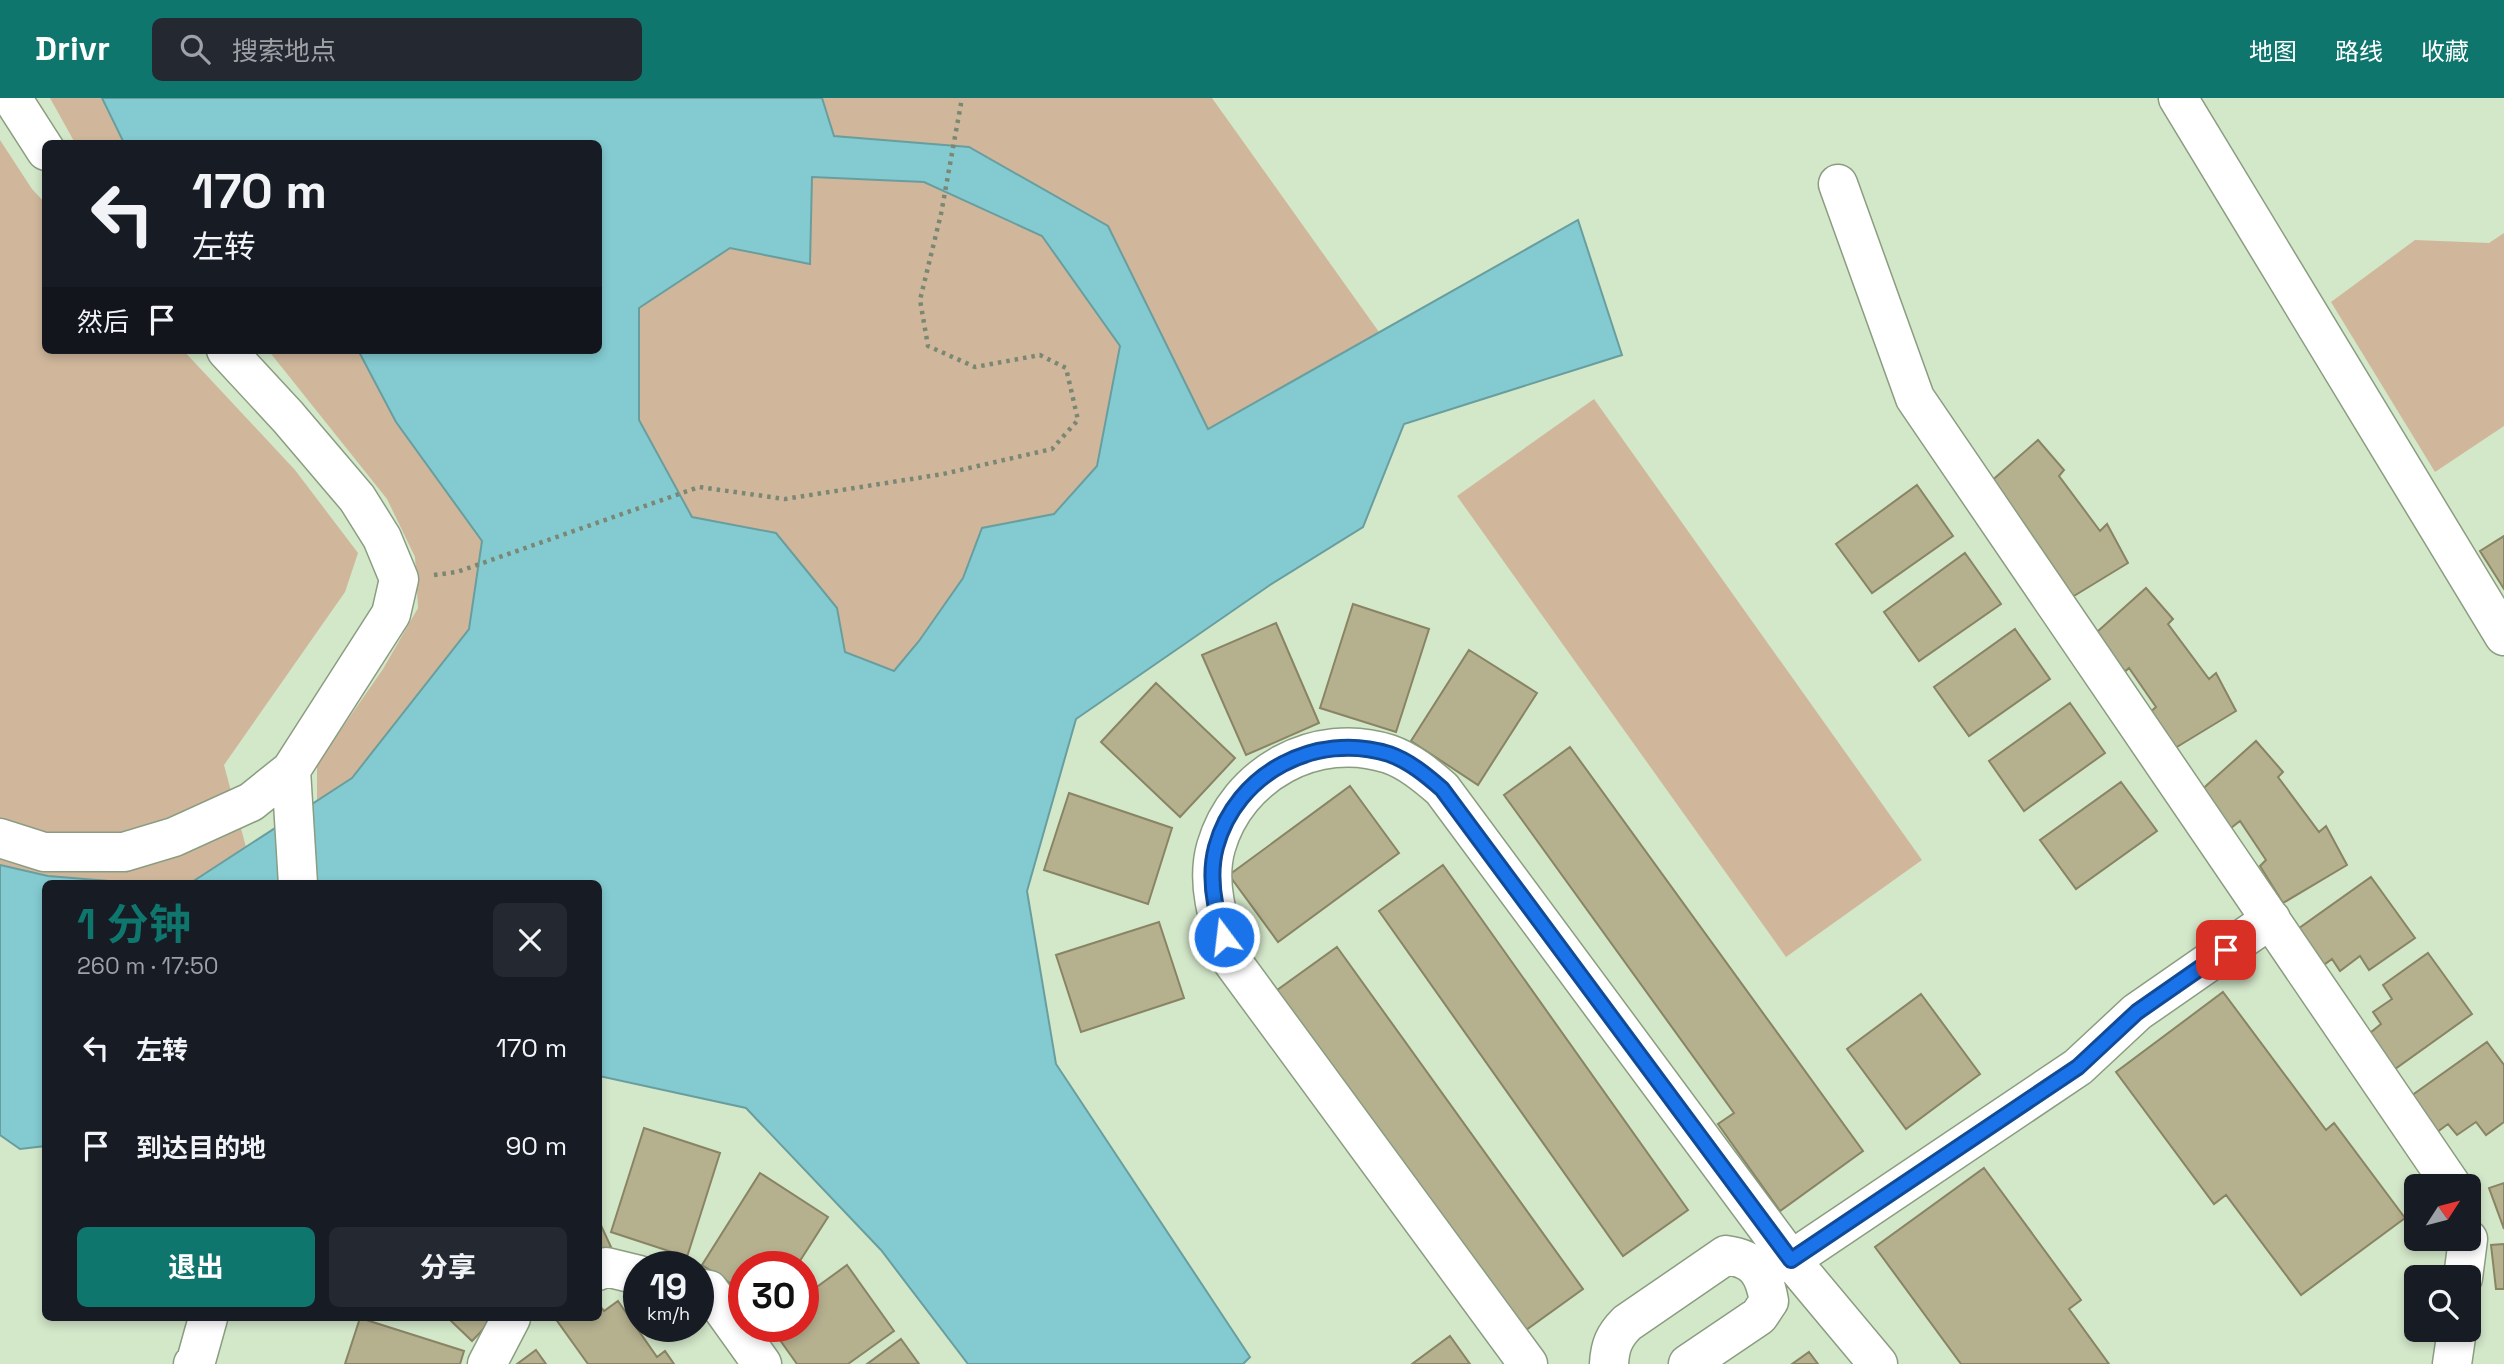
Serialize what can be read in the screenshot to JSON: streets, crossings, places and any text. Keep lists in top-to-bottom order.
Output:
{
  "north": "top right",
  "page": {
    "header": "Drivr",
    "search": "搜索地点",
    "nav": ["地图", "路线", "收藏"],
    "turn": ["170 m", "左转"],
    "then": "然后",
    "heading": ["1 分钟", "260 m · 17:50"],
    "list": [
      {
        "name": "左转",
        "value": "170 m"
      },
      {
        "name": "到达目的地",
        "value": "90 m"
      }
    ],
    "buttons": ["退出", "分享"],
    "speed": "19 km/h",
    "limit": "30"
  }
}
